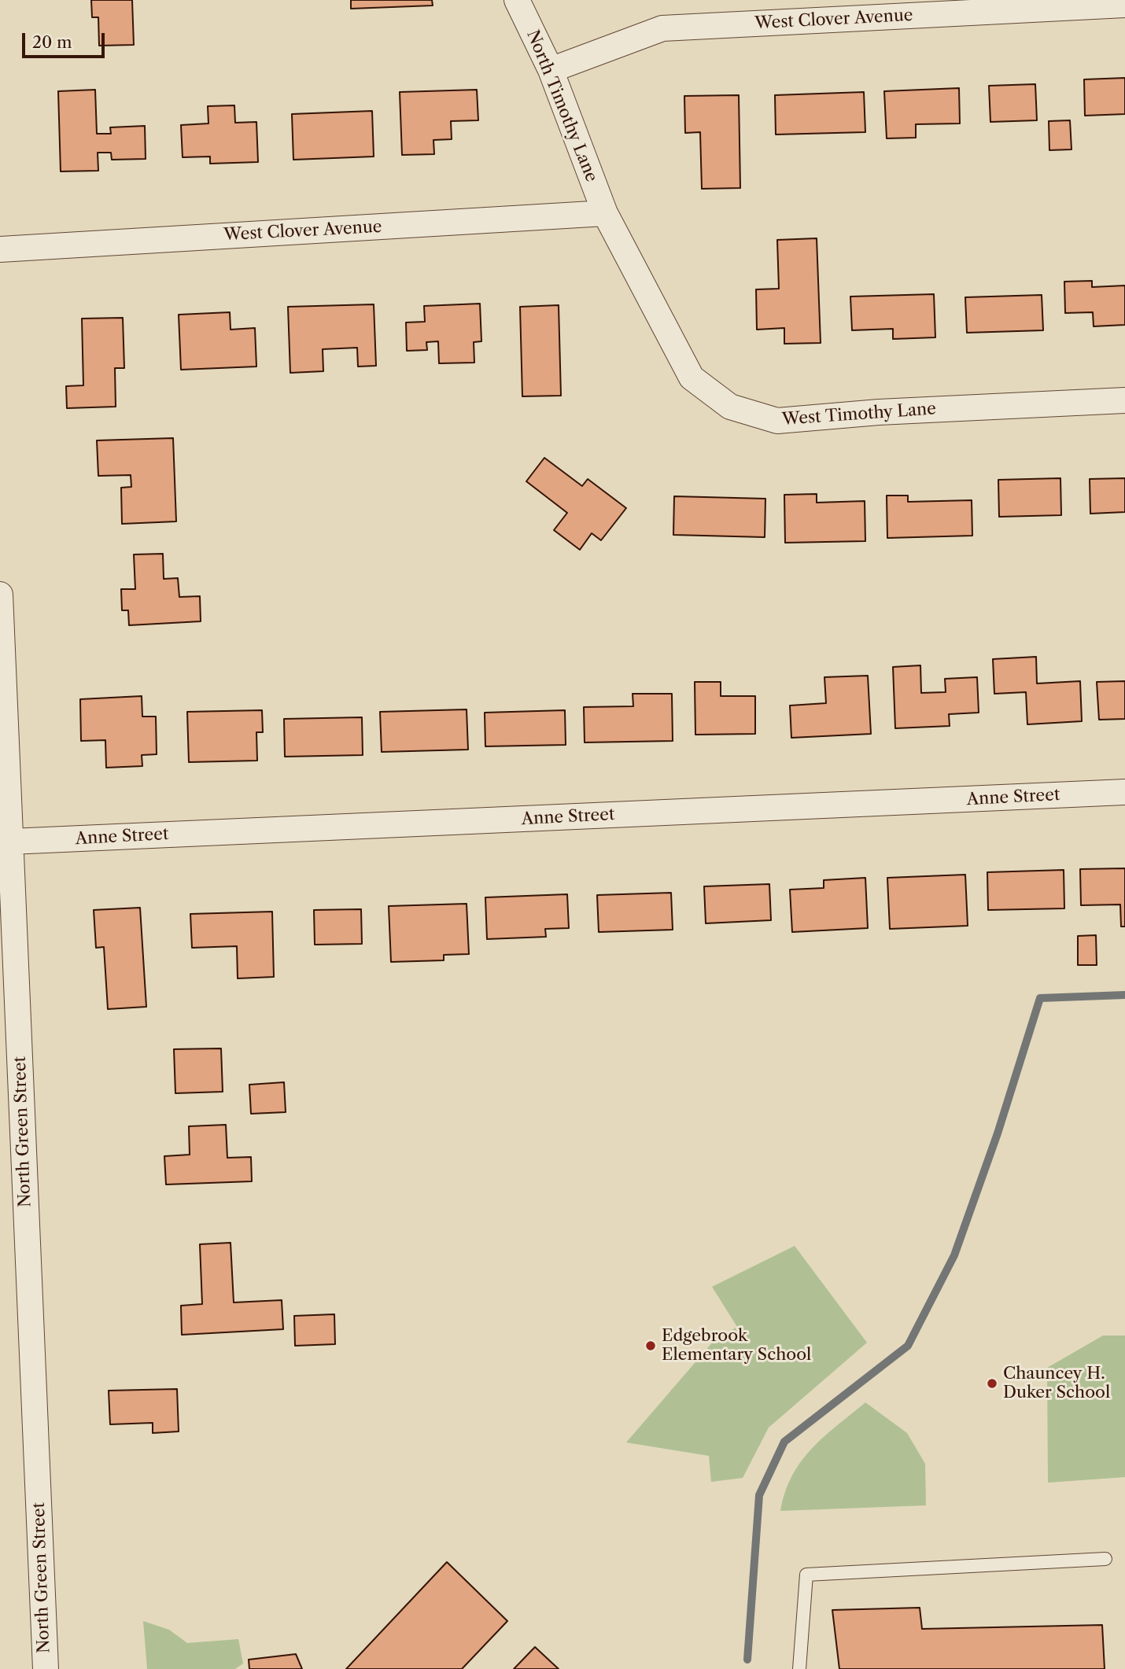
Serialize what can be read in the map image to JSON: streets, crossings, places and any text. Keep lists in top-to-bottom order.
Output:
{
  "streets": {
    "street": [
      "West Clover Avenue",
      "North Timothy Lane",
      "West Timothy Lane",
      "Anne Street",
      "North Green Street"
    ]
  },
  "crossings": [
    ["West Clover Avenue", "North Timothy Lane"],
    ["West Clover Avenue", "West Timothy Lane"],
    ["North Timothy Lane", "West Timothy Lane"],
    ["Anne Street", "North Green Street"]
  ],
  "places": ["Edgebrook Elementary School", "Chauncey H. Duker School"],
  "scale_bar": "20 m"
}
